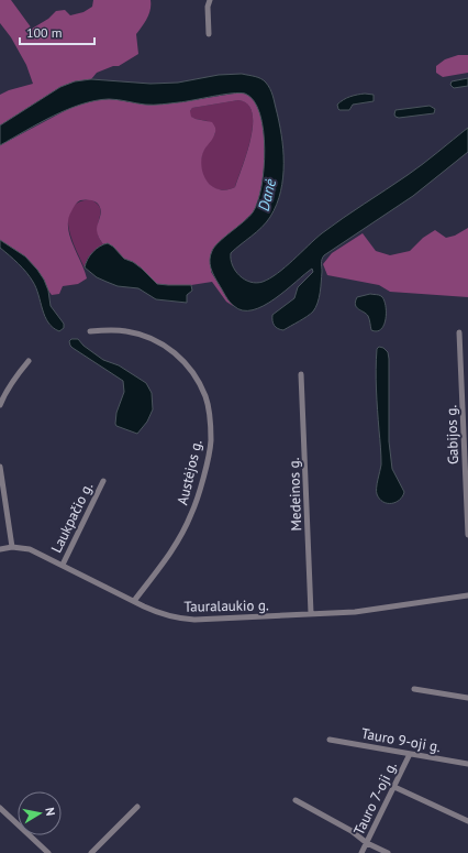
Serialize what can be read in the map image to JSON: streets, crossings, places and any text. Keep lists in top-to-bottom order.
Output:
{
  "streets": {
    "street": [
      "Gabijos g.",
      "Austėjos g.",
      "Medeinos g.",
      "Laukpačio g.",
      "Tauralaukio g.",
      "Tauro 9-oji g.",
      "Tauro 7-oji g."
    ]
  },
  "crossings": [
    ["Austėjos g.", "Tauralaukio g."],
    ["Medeinos g.", "Tauralaukio g."],
    ["Laukpačio g.", "Tauralaukio g."],
    ["Tauro 9-oji g.", "Tauro 7-oji g."]
  ],
  "water": ["Danė"],
  "scale_bar": "100 m",
  "north": "right"
}
